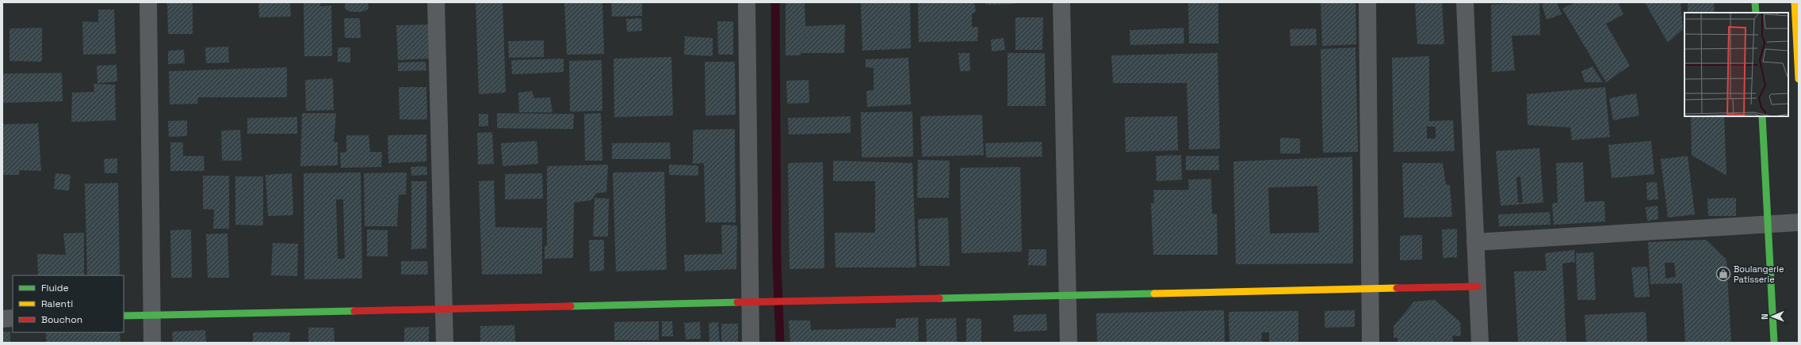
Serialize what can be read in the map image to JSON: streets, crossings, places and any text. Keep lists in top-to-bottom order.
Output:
{
  "places": {
    "shop": ["Boulangerie Patisserie"]
  },
  "legend": ["Fluide", "Ralenti", "Bouchon"],
  "north": "left"
}
